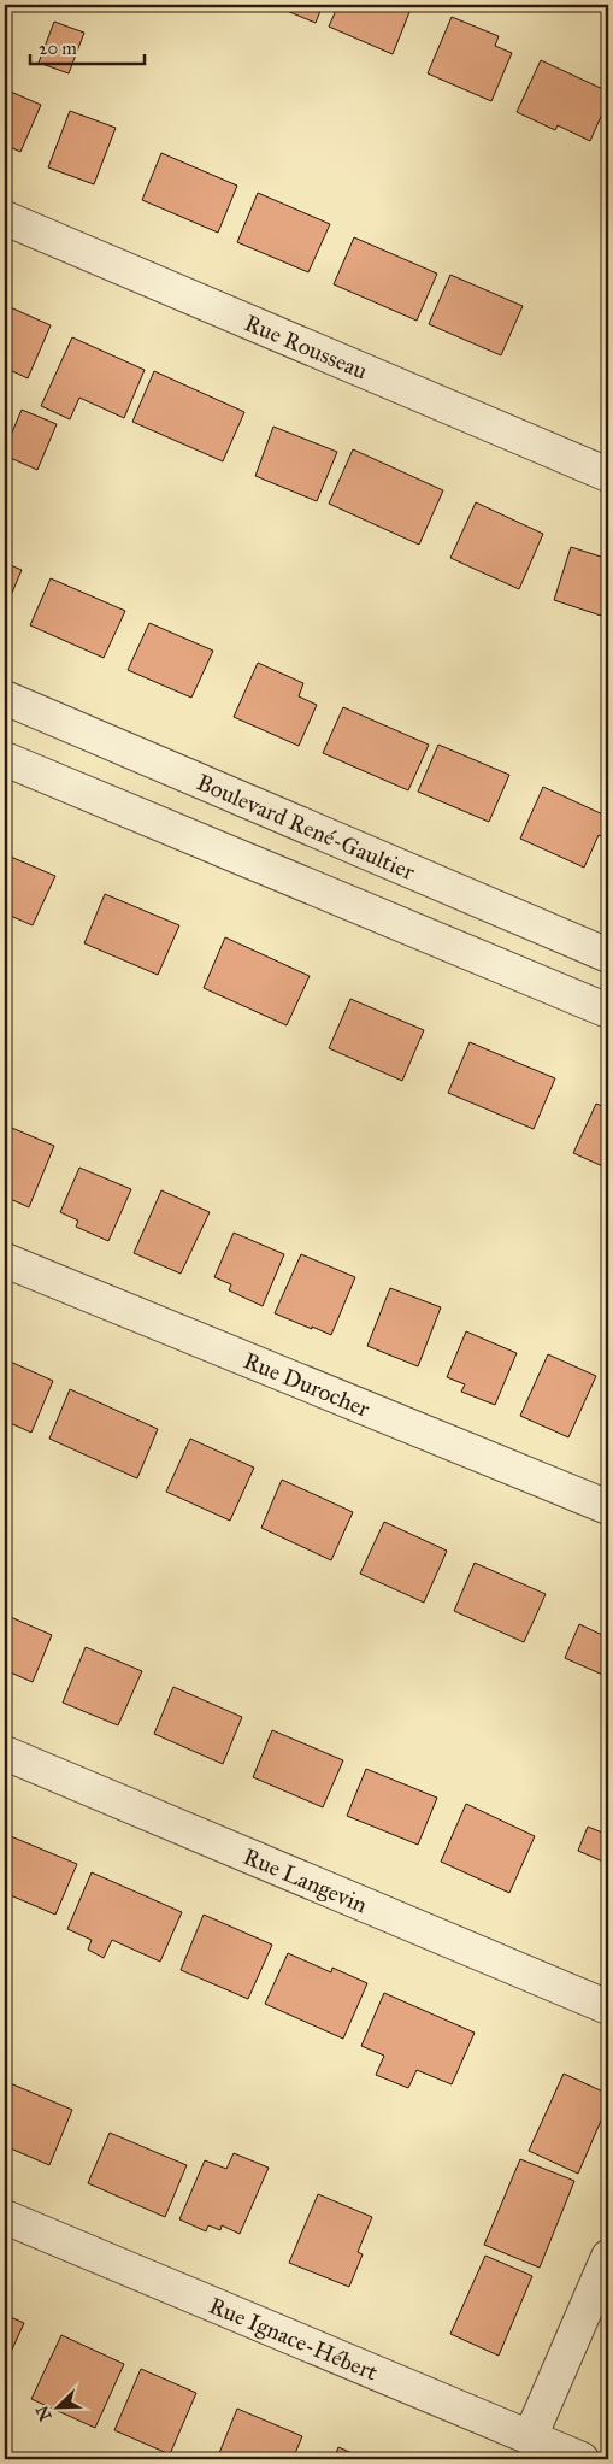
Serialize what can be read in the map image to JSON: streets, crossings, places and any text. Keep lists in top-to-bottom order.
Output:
{
  "streets": {
    "street": [
      "Rue Rousseau",
      "Boulevard René-Gaultier",
      "Rue Durocher",
      "Rue Langevin",
      "Rue Ignace-Hébert"
    ]
  },
  "scale_bar": "20 m",
  "north": "bottom left"
}
